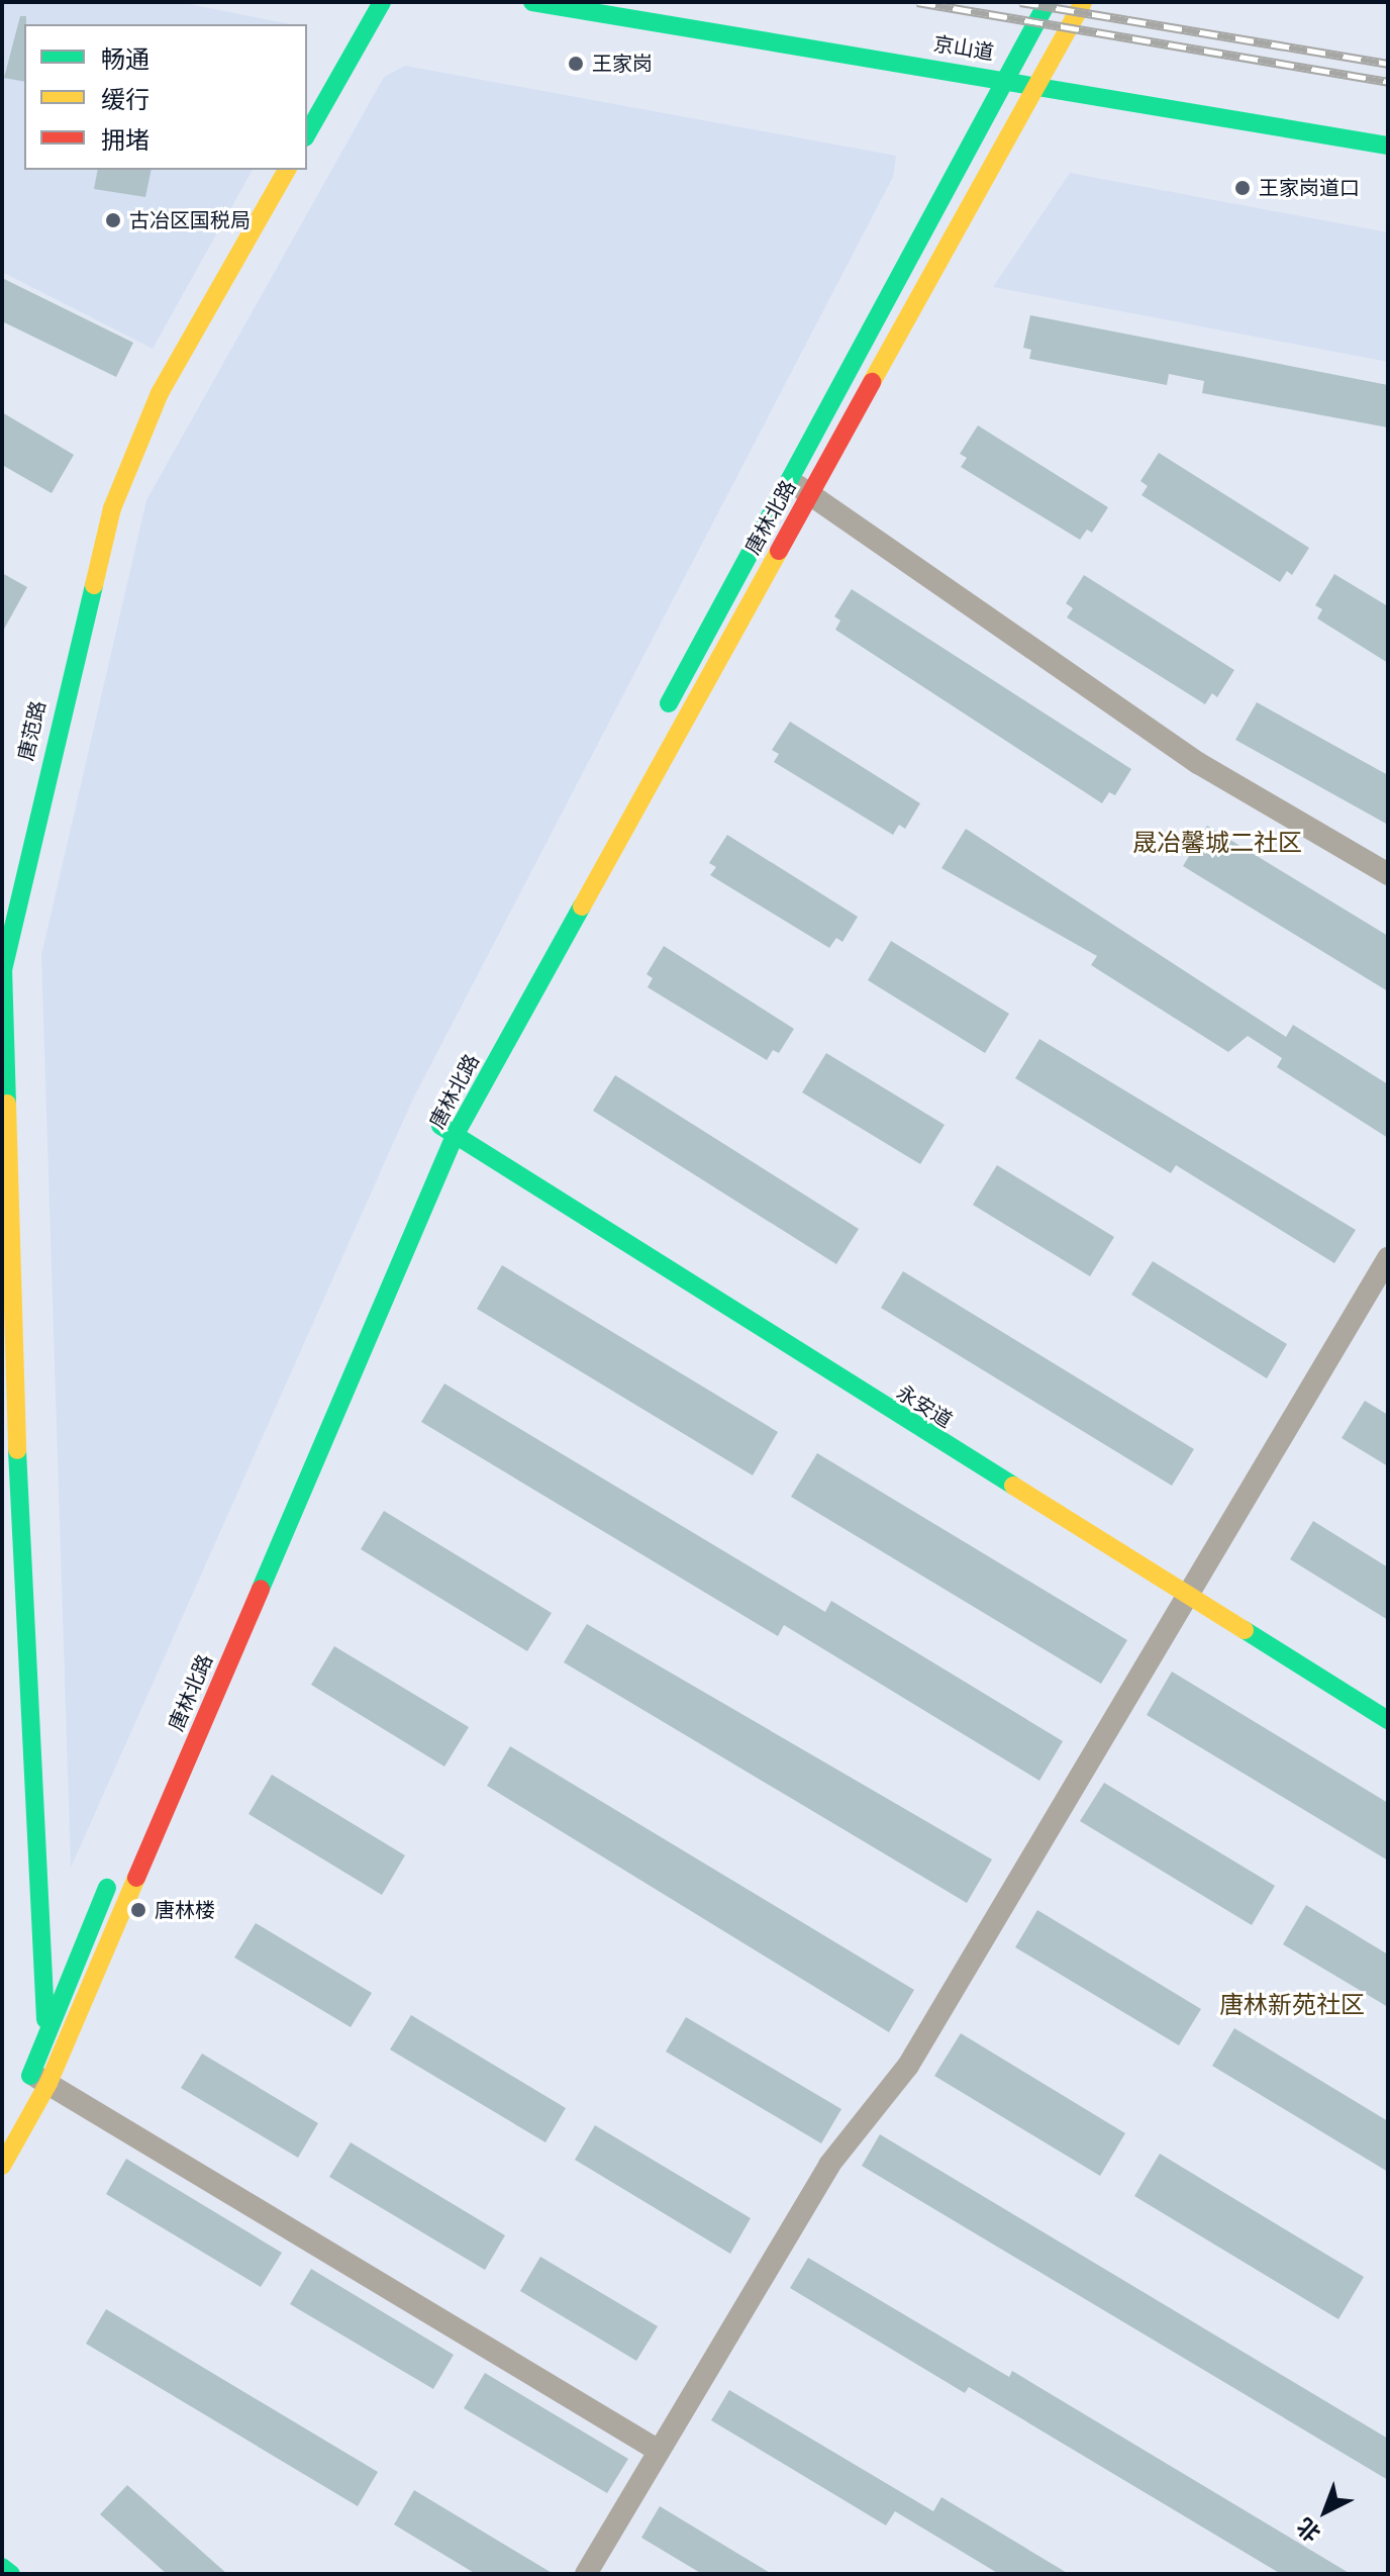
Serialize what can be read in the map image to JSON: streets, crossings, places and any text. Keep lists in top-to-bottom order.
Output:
{
  "streets": {
    "main road": [
      "京山道",
      "唐林北路",
      "唐范路",
      "永安道"
    ]
  },
  "crossings": [
    ["京山道", "唐林北路"],
    ["唐林北路", "唐范路"],
    ["唐林北路", "永安道"]
  ],
  "districts": ["晟冶馨城二社区", "唐林新苑社区"],
  "places": [
    "王家岗",
    "王家岗道口",
    "古冶区国税局",
    "唐林楼"
  ],
  "legend": ["畅通", "缓行", "拥堵"],
  "north": "bottom left"
}
